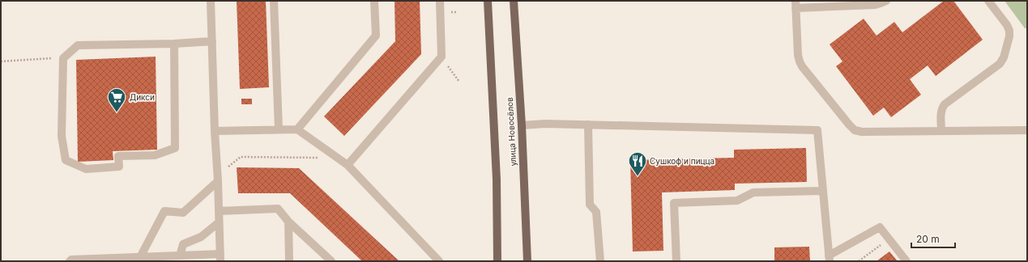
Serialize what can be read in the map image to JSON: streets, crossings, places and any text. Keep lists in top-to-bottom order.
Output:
{
  "streets": {
    "main road": ["улица Новосёлов"]
  },
  "places": {
    "supermarket": ["Дикси"],
    "restaurant": ["Сушкоф и пицца"]
  },
  "scale_bar": "20 m"
}
